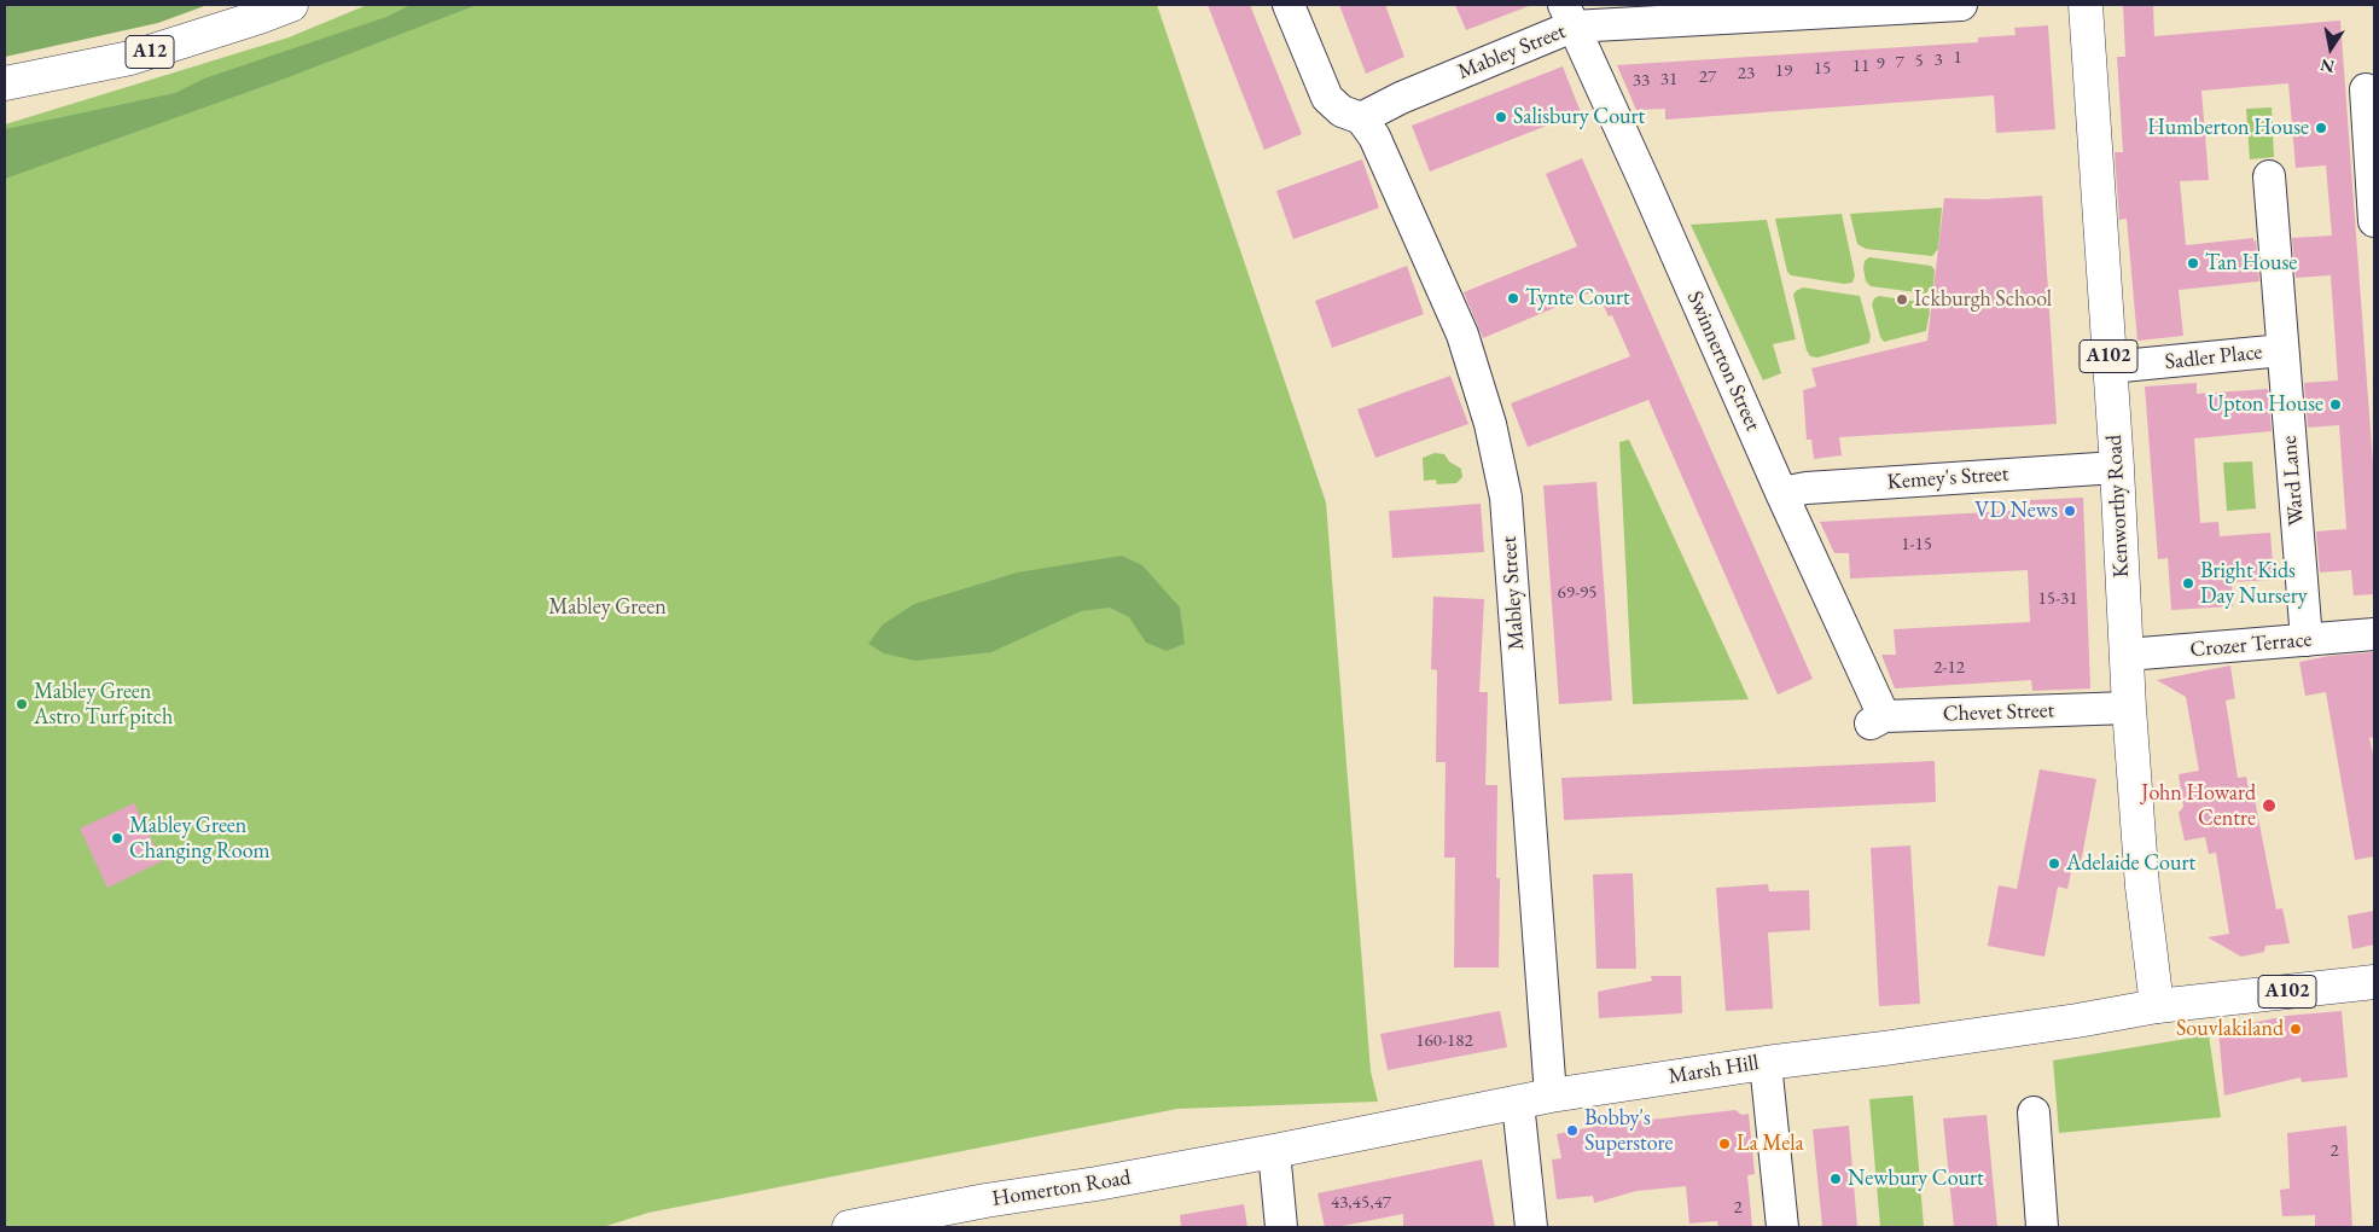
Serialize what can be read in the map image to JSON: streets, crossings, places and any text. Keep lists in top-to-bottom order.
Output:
{
  "streets": {
    "main road": [
      "A12",
      "A102",
      "Kenworthy Road",
      "Marsh Hill",
      "Homerton Road"
    ],
    "street": [
      "Mabley Street",
      "Sadler Place",
      "Swinnerton Street",
      "Kemey's Street",
      "Ward Lane",
      "Crozer Terrace",
      "Chevet Street"
    ]
  },
  "crossings": [
    ["Mabley Street", "Swinnerton Street"],
    ["Mabley Street", "Marsh Hill"],
    ["A102", "Kenworthy Road"],
    ["A102", "Marsh Hill"],
    ["Sadler Place", "Ward Lane"],
    ["Sadler Place", "Kenworthy Road"],
    ["Swinnerton Street", "Kemey's Street"],
    ["Swinnerton Street", "Chevet Street"],
    ["Kemey's Street", "Kenworthy Road"],
    ["Ward Lane", "Crozer Terrace"],
    ["Kenworthy Road", "Crozer Terrace"],
    ["Kenworthy Road", "Chevet Street"],
    ["Kenworthy Road", "Marsh Hill"],
    ["Marsh Hill", "Homerton Road"]
  ],
  "parks": ["Mabley Green"],
  "places": [
    "Salisbury Court",
    "Humberton House",
    "Tan House",
    "Tynte Court",
    "Ickburgh School",
    "Upton House",
    "VD News",
    "Bright Kids Day Nursery",
    "Mabley Green Astro Turf pitch",
    "John Howard Centre",
    "Mabley Green Changing Room",
    "Adelaide Court",
    "Souvlakiland",
    "Bobby's Superstore",
    "La Mela",
    "Newbury Court"
  ],
  "house_numbers": [
    "1",
    "3",
    "5",
    "7",
    "9",
    "11",
    "15",
    "19",
    "23",
    "27",
    "31",
    "33",
    "1-15",
    "69-95",
    "15-31",
    "2-12",
    "160-182",
    "2",
    "43,45,47",
    "2"
  ],
  "north": "bottom"
}
